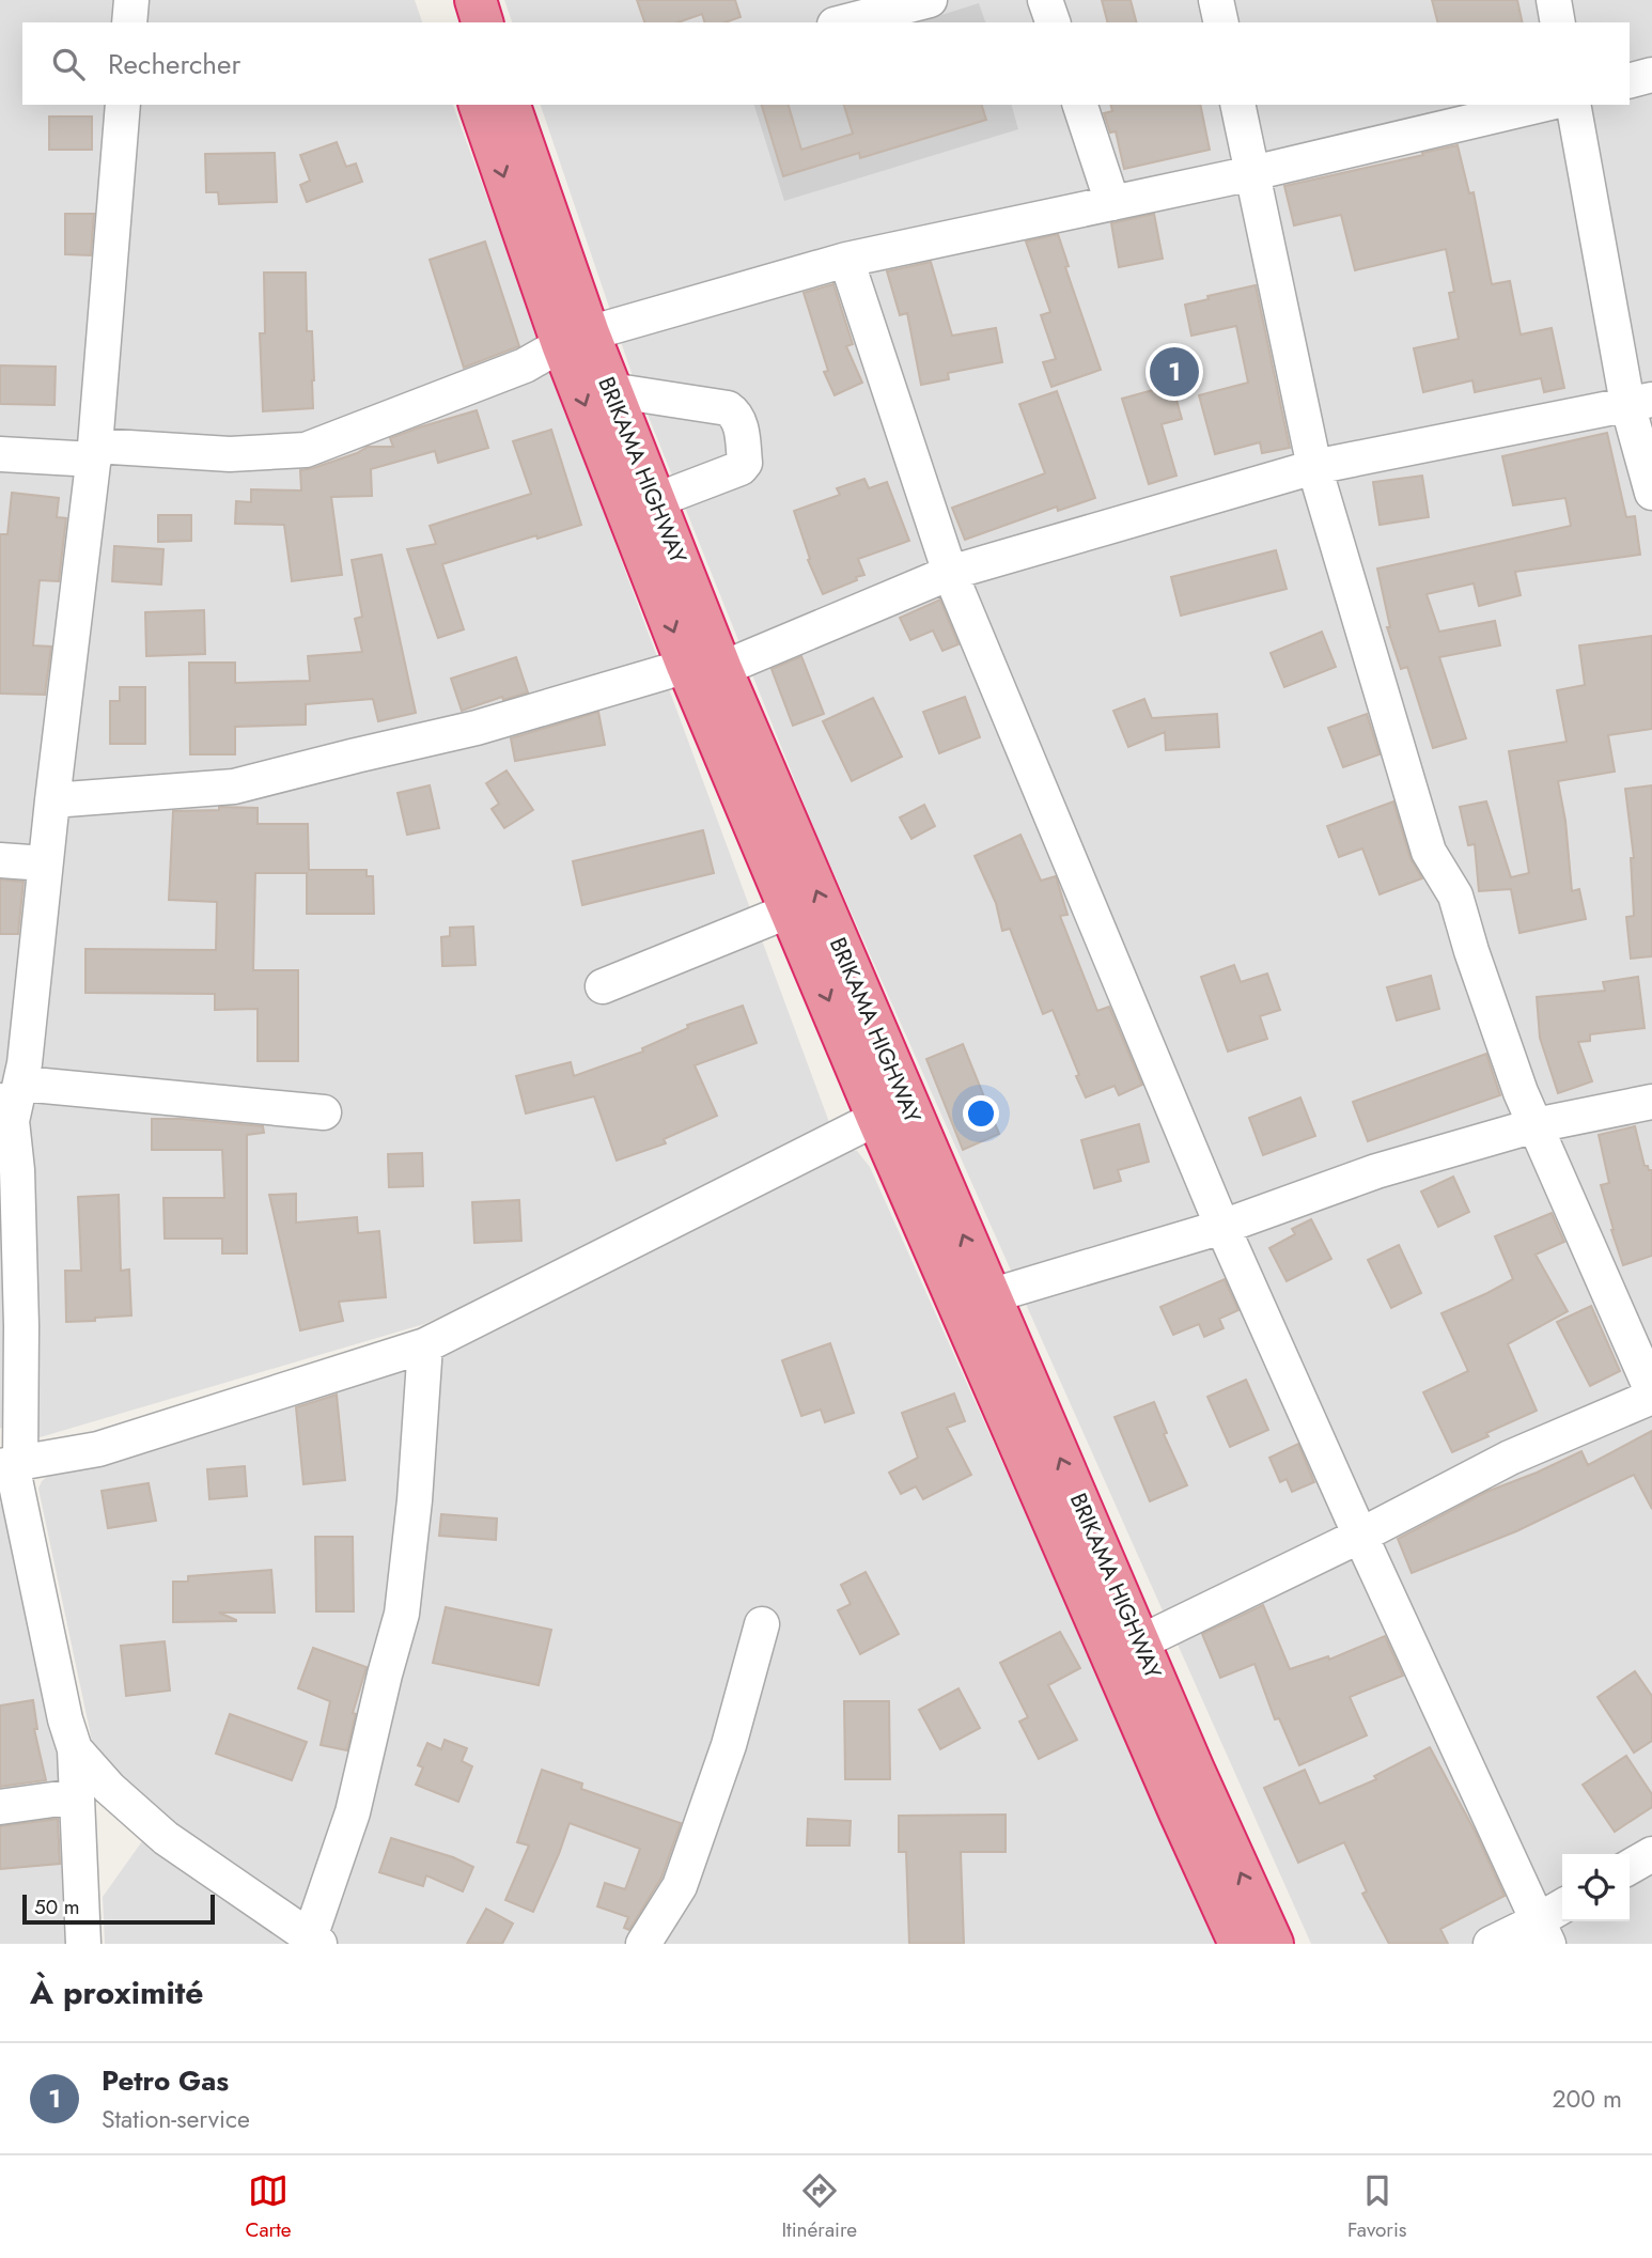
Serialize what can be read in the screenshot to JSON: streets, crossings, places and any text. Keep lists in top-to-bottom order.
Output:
{
  "streets": {
    "highway": ["BRIKAMA HIGHWAY"]
  },
  "scale_bar": "50 m",
  "page": {
    "search": "Rechercher",
    "pins": "1",
    "scale": "50 m",
    "heading": "À proximité",
    "list": [
      {
        "mark": "1",
        "name": "Petro Gas",
        "note": "Station-service",
        "value": "200 m"
      }
    ],
    "nav": ["Carte", "Itinéraire", "Favoris"]
  }
}
